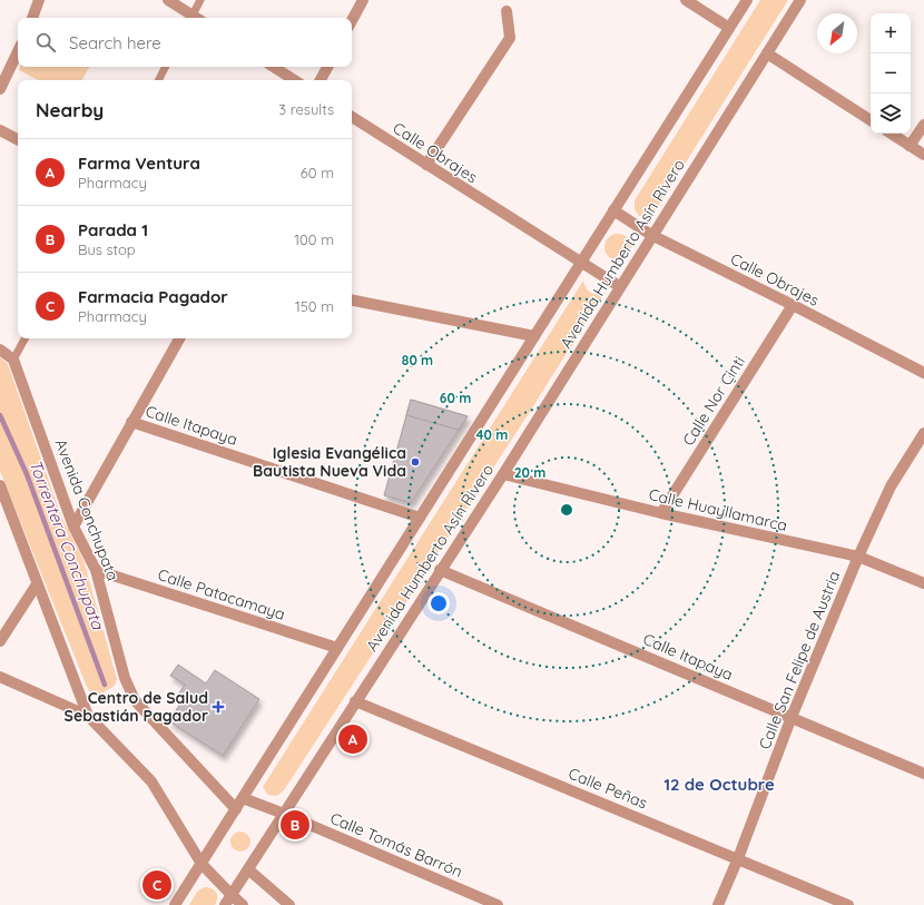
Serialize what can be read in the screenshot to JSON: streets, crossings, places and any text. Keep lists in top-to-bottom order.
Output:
{
  "streets": {
    "street": [
      "Calle Obrajes",
      "Avenida Humberto Asín Rivero",
      "Calle Nor Cinti",
      "Calle Itapaya",
      "Avenida Conchupata",
      "Calle Huayllamarca",
      "Calle Patacamaya",
      "Calle San Felipe de Austria",
      "Calle Peñas",
      "Calle Tomás Barrón"
    ]
  },
  "crossings": [
    ["Calle Obrajes", "Avenida Humberto Asín Rivero"],
    ["Calle Obrajes", "Calle Nor Cinti"],
    ["Avenida Humberto Asín Rivero", "Calle Itapaya"],
    ["Avenida Humberto Asín Rivero", "Avenida Conchupata"],
    ["Avenida Humberto Asín Rivero", "Calle Huayllamarca"],
    ["Avenida Humberto Asín Rivero", "Calle Patacamaya"],
    ["Avenida Humberto Asín Rivero", "Calle Peñas"],
    ["Avenida Humberto Asín Rivero", "Calle Tomás Barrón"],
    ["Calle Nor Cinti", "Calle Huayllamarca"],
    ["Calle Itapaya", "Calle San Felipe de Austria"],
    ["Avenida Conchupata", "Calle Patacamaya"],
    ["Calle Huayllamarca", "Calle San Felipe de Austria"],
    ["Calle San Felipe de Austria", "Calle Peñas"]
  ],
  "districts": ["12 de Octubre"],
  "water": ["Torrentera Conchupata"],
  "places": {
    "other": ["Iglesia Evangélica Bautista Nueva Vida"],
    "health": ["Centro de Salud Sebastián Pagador"]
  },
  "north": "bottom left",
  "page": {
    "map_buttons": ["+", "−"],
    "search": "Search here",
    "heading": ["Nearby", "3 results"],
    "list": [
      {
        "mark": "A",
        "name": "Farma Ventura",
        "note": "Pharmacy",
        "value": "60 m"
      },
      {
        "mark": "B",
        "name": "Parada 1",
        "note": "Bus stop",
        "value": "100 m"
      },
      {
        "mark": "C",
        "name": "Farmacia Pagador",
        "note": "Pharmacy",
        "value": "150 m"
      }
    ],
    "pins": ["A", "B", "C"]
  },
  "rings": [
    "80 m",
    "60 m",
    "40 m",
    "20 m"
  ]
}
